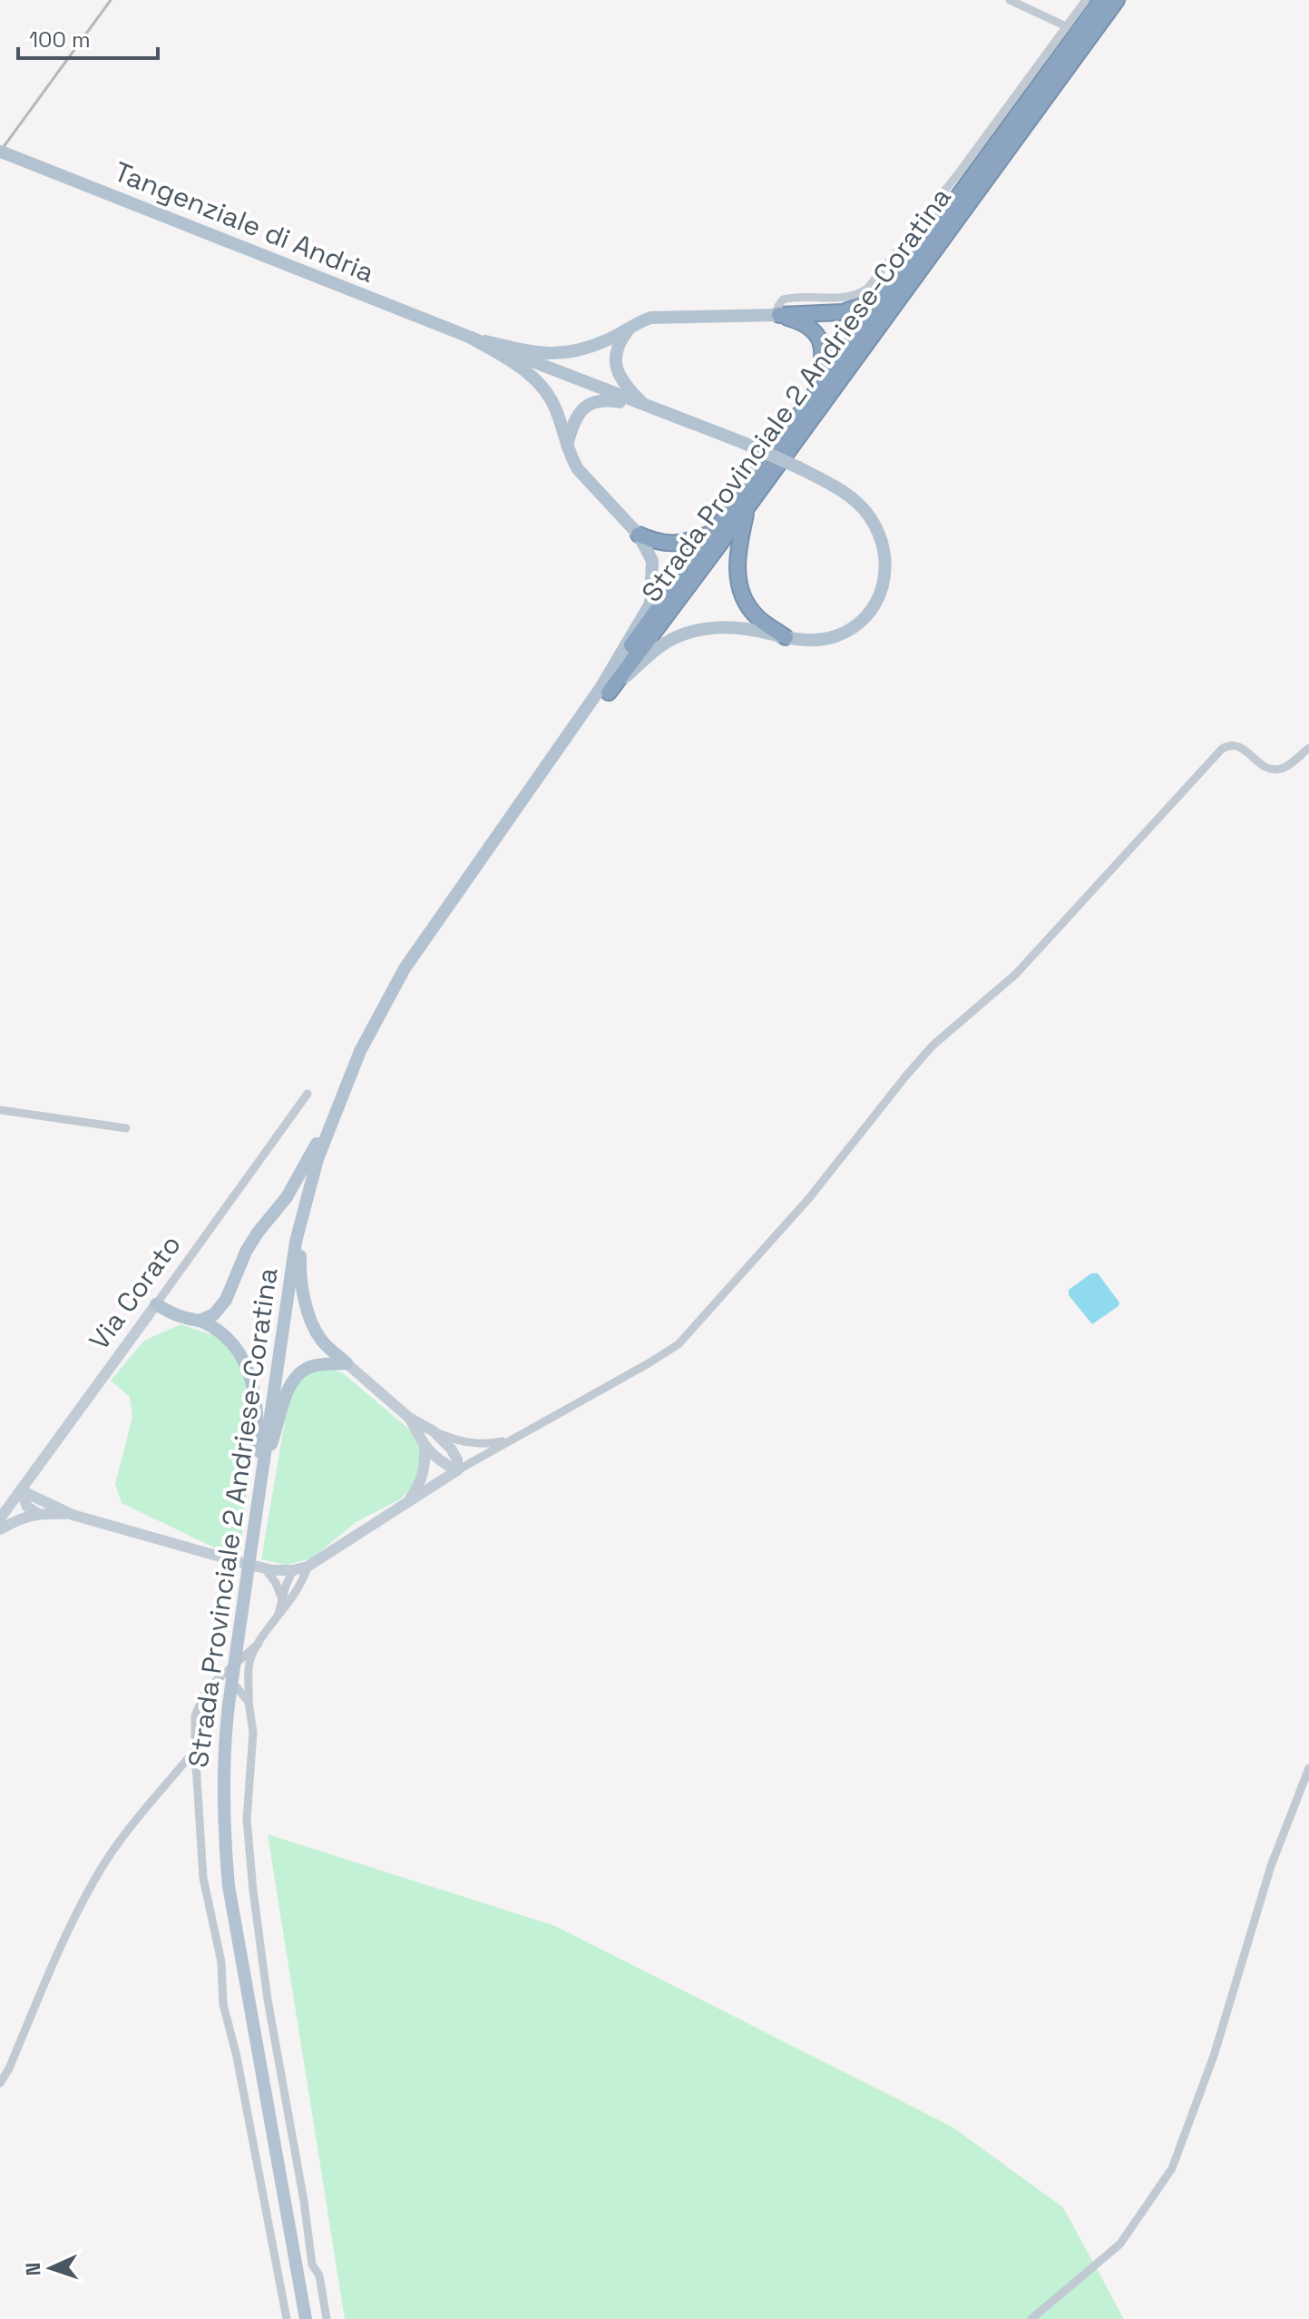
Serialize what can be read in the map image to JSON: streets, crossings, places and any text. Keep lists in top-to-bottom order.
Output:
{
  "streets": {
    "highway": ["Strada Provinciale 2 Andriese-Coratina"],
    "main road": ["Tangenziale di Andria", "Via Corato"]
  },
  "scale_bar": "100 m",
  "north": "left"
}
